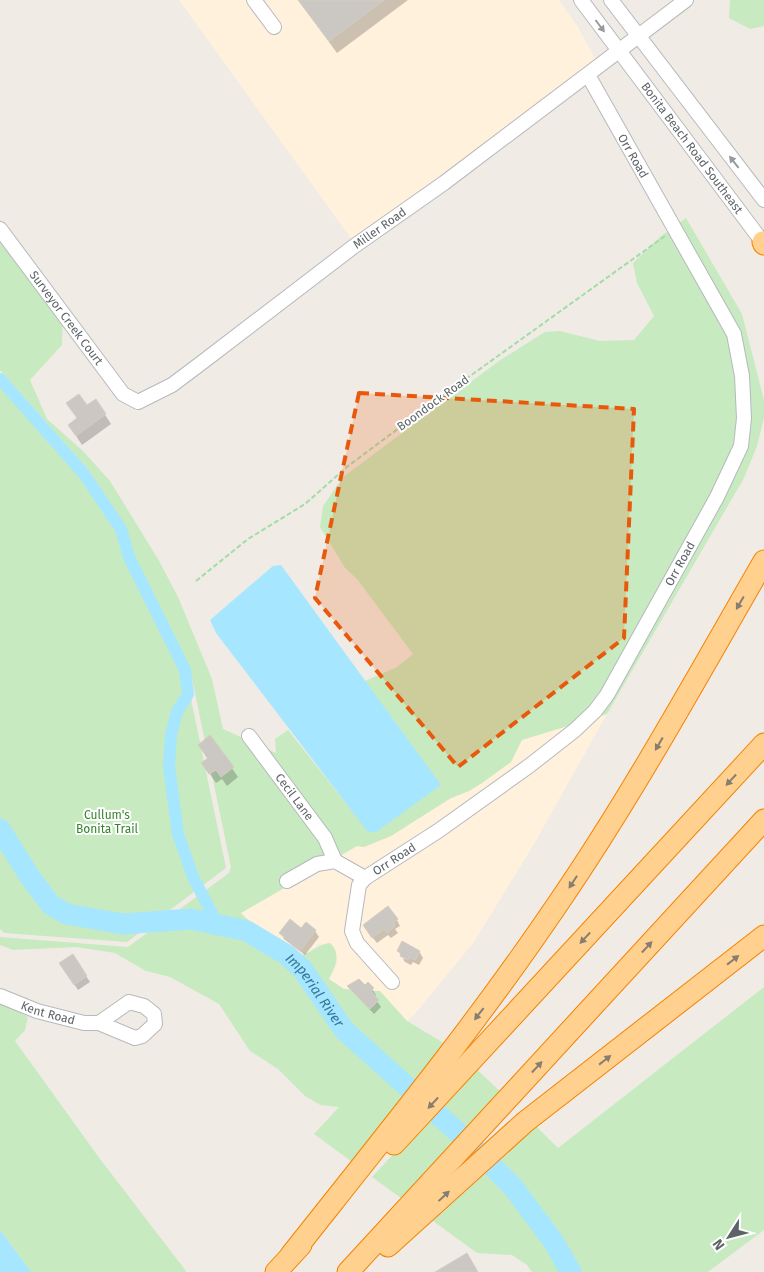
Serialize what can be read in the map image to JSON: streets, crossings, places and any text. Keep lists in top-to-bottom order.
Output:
{
  "streets": {
    "street": [
      "Bonita Beach Road Southeast",
      "Orr Road",
      "Miller Road",
      "Surveyor Creek Court",
      "Cecil Lane",
      "Kent Road"
    ],
    "path": ["Boondock Road"]
  },
  "crossings": [
    ["Bonita Beach Road Southeast", "Miller Road"],
    ["Orr Road", "Miller Road"],
    ["Orr Road", "Boondock Road"],
    ["Orr Road", "Cecil Lane"],
    ["Miller Road", "Surveyor Creek Court"]
  ],
  "water": ["Imperial River"],
  "parks": ["Cullum's Bonita Trail"],
  "north": "bottom left"
}
